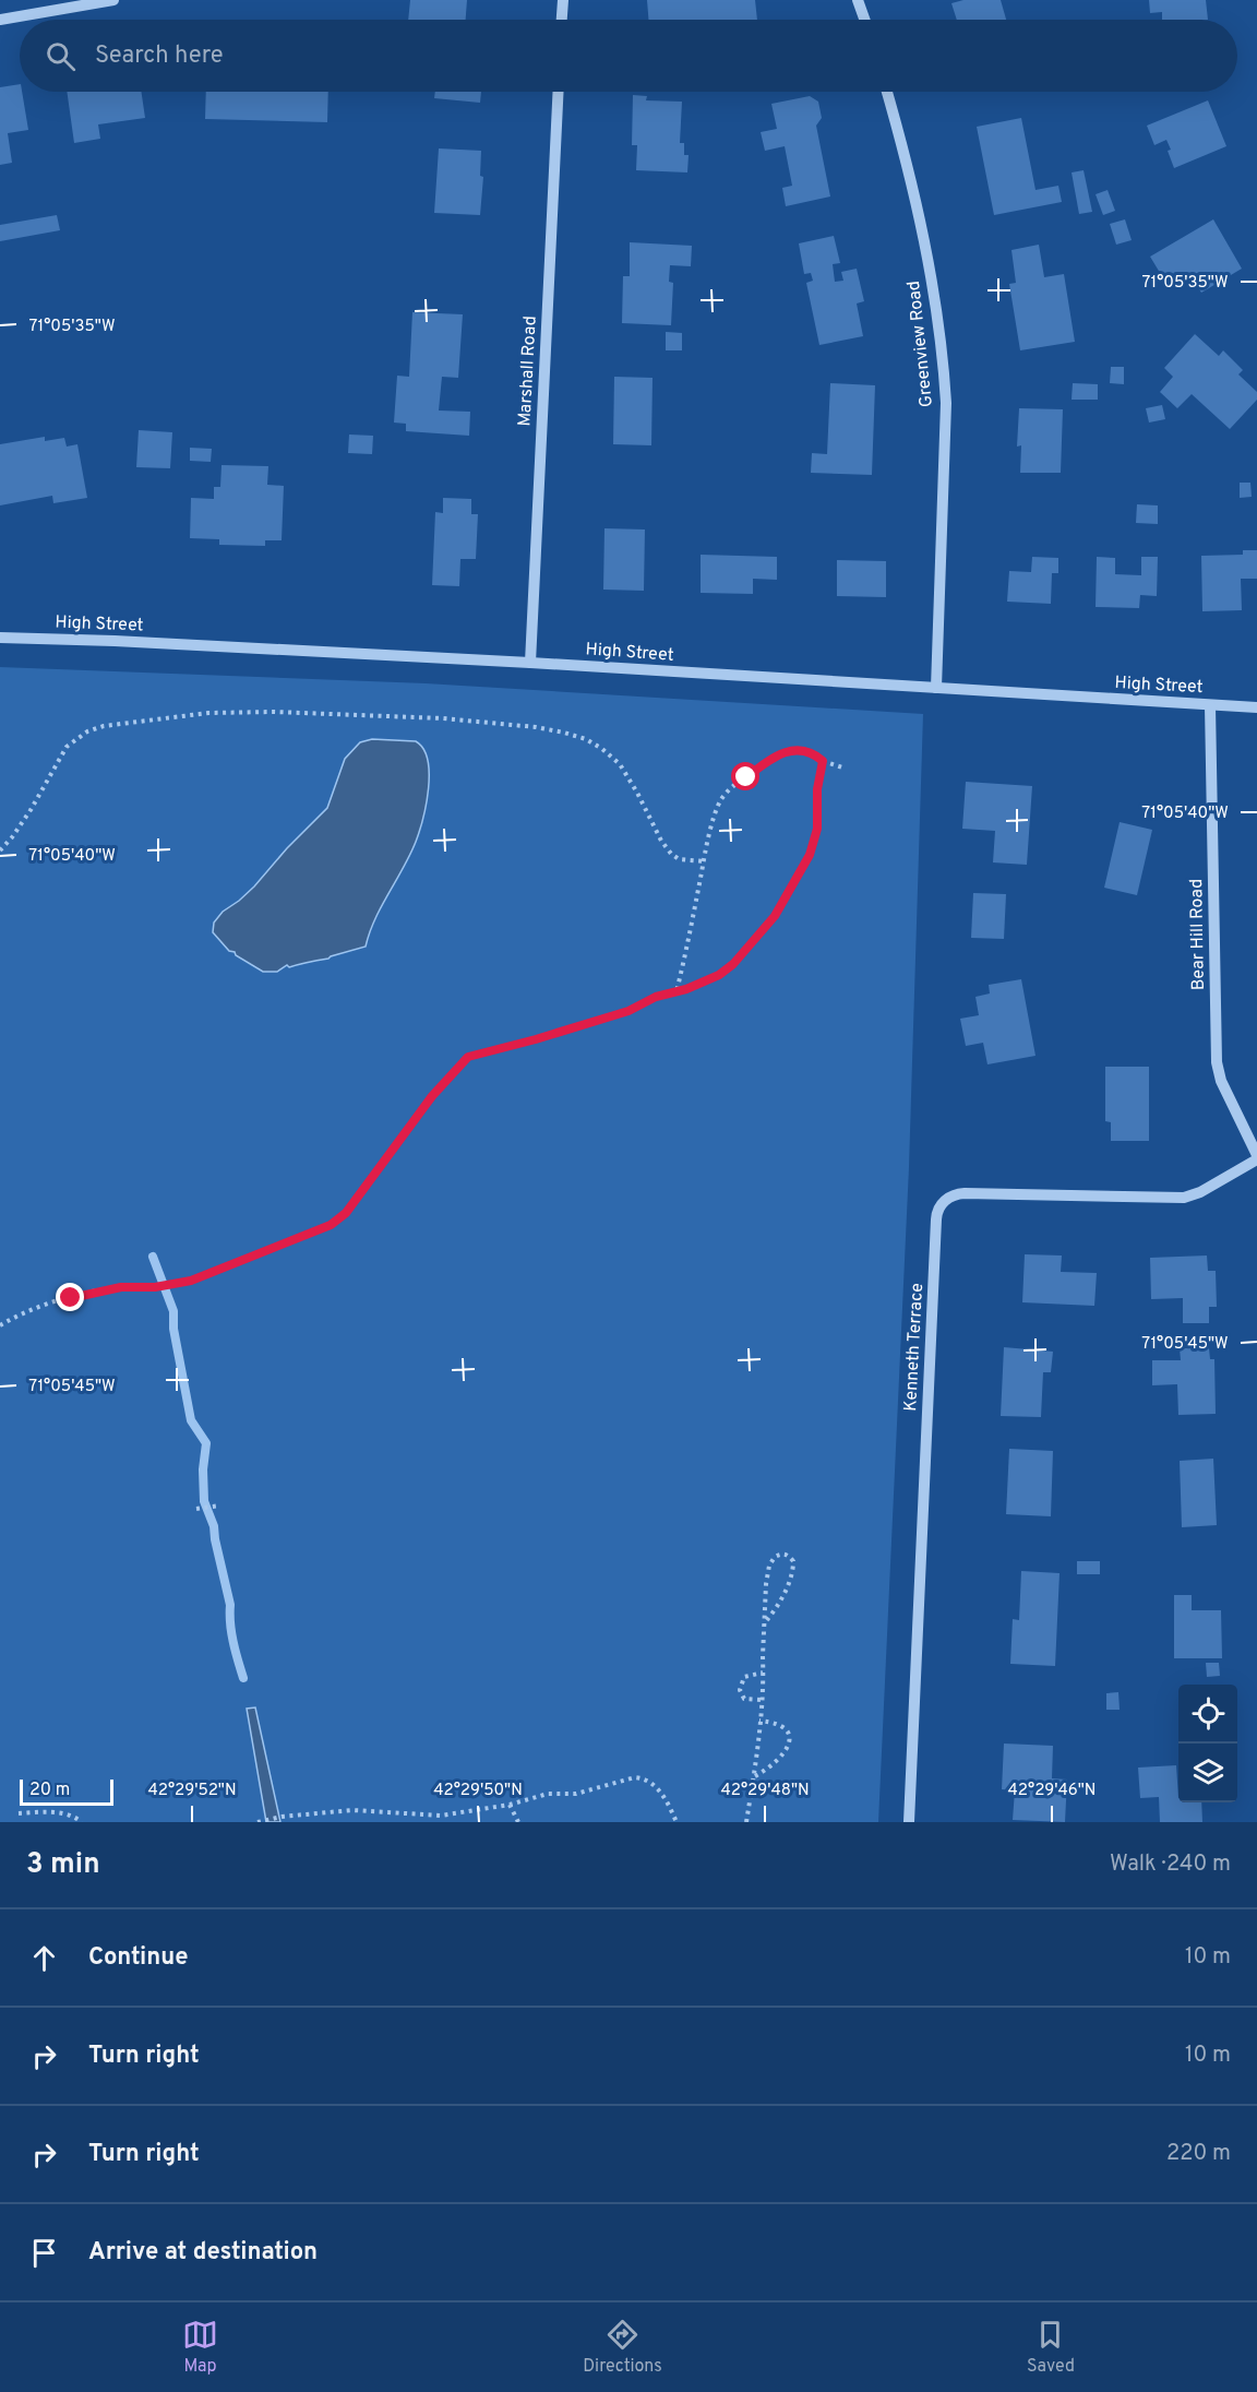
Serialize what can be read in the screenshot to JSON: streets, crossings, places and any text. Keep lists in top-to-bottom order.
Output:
{
  "streets": {
    "street": [
      "Greenview Road",
      "Marshall Road",
      "High Street",
      "Bear Hill Road",
      "Kenneth Terrace"
    ]
  },
  "crossings": [
    ["Greenview Road", "High Street"],
    ["Marshall Road", "High Street"],
    ["High Street", "Bear Hill Road"],
    ["Bear Hill Road", "Kenneth Terrace"]
  ],
  "scale_bar": "20 m",
  "page": {
    "search": "Search here",
    "scale": "20 m",
    "heading": ["3 min", "Walk · 240 m"],
    "list": [
      ["Continue", "10 m"],
      ["Turn right", "10 m"],
      ["Turn right", "220 m"],
      "Arrive at destination"
    ],
    "nav": ["Map", "Directions", "Saved"]
  },
  "coordinates": [
    "71°05'35\"W",
    "71°05'40\"W",
    "71°05'45\"W",
    "42°29'52\"N",
    "42°29'50\"N",
    "42°29'48\"N",
    "42°29'46\"N"
  ]
}
